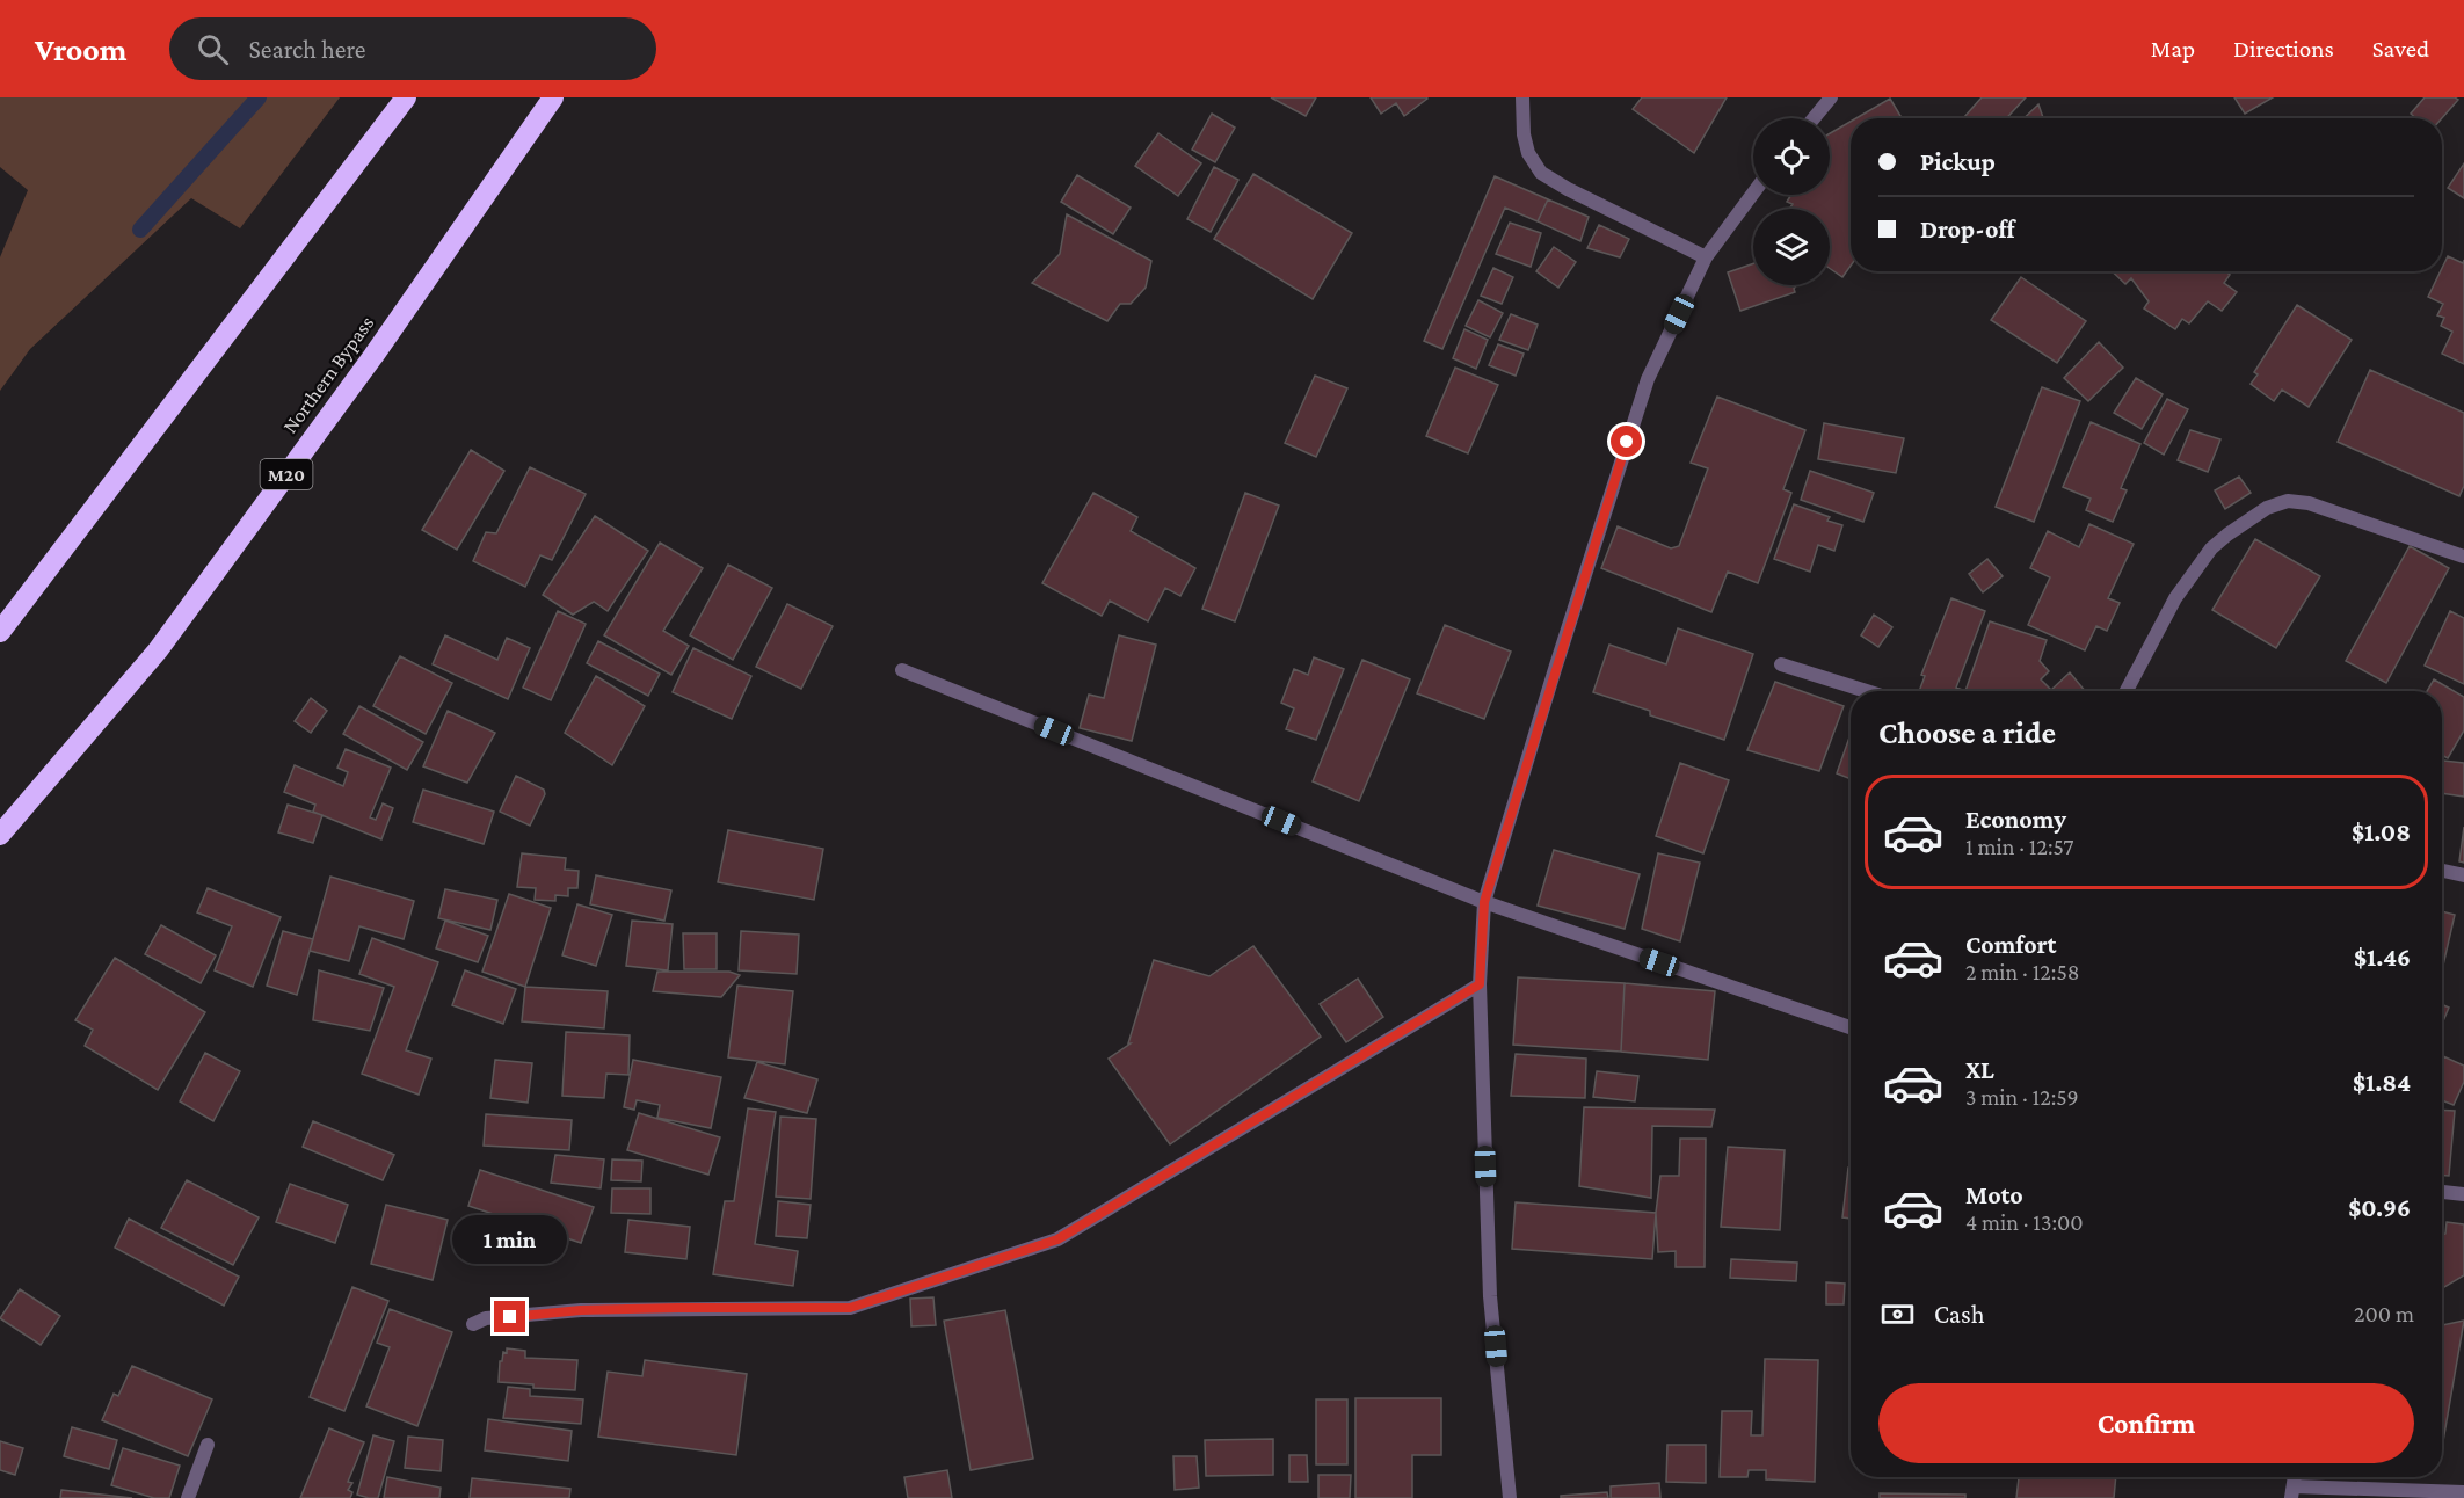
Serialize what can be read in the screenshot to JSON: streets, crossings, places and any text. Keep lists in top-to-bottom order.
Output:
{
  "streets": {
    "highway": ["Northern Bypass", "M20"]
  },
  "page": {
    "header": "Vroom",
    "search": "Search here",
    "nav": ["Map", "Directions", "Saved"],
    "banner": ["Pickup", "Drop-off"],
    "heading": "Choose a ride",
    "list": [
      {
        "name": "Economy",
        "note": "1 min · 12:57",
        "value": "$1.08"
      },
      {
        "name": "Comfort",
        "note": "2 min · 12:58",
        "value": "$1.46"
      },
      {
        "name": "XL",
        "note": "3 min · 12:59",
        "value": "$1.84"
      },
      {
        "name": "Moto",
        "note": "4 min · 13:00",
        "value": "$0.96"
      }
    ],
    "bubble": "1 min",
    "pay": ["Cash", "200 m"],
    "buttons": "Confirm"
  }
}
